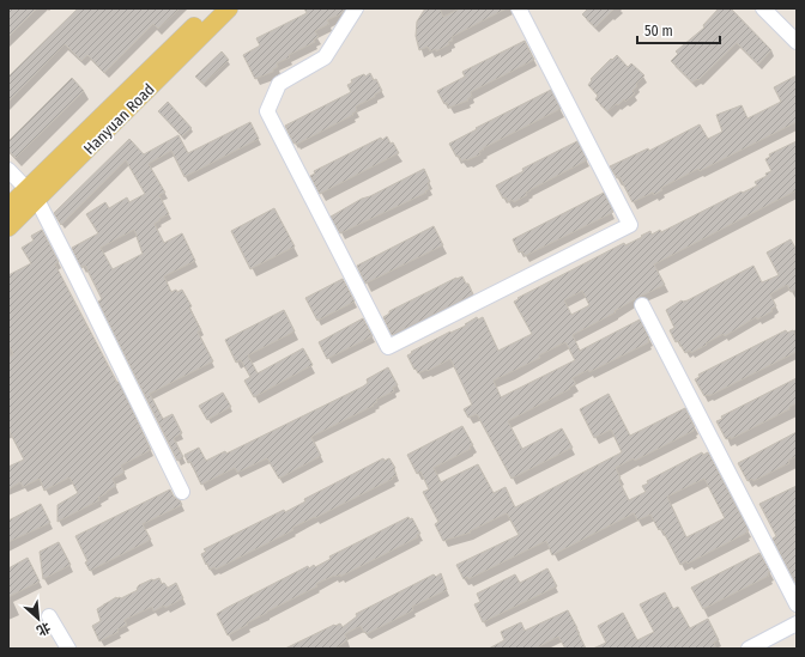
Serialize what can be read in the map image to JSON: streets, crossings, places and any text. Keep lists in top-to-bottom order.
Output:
{
  "streets": {
    "main road": ["Hanyuan Road"]
  },
  "scale_bar": "50 m",
  "north": "bottom right"
}
